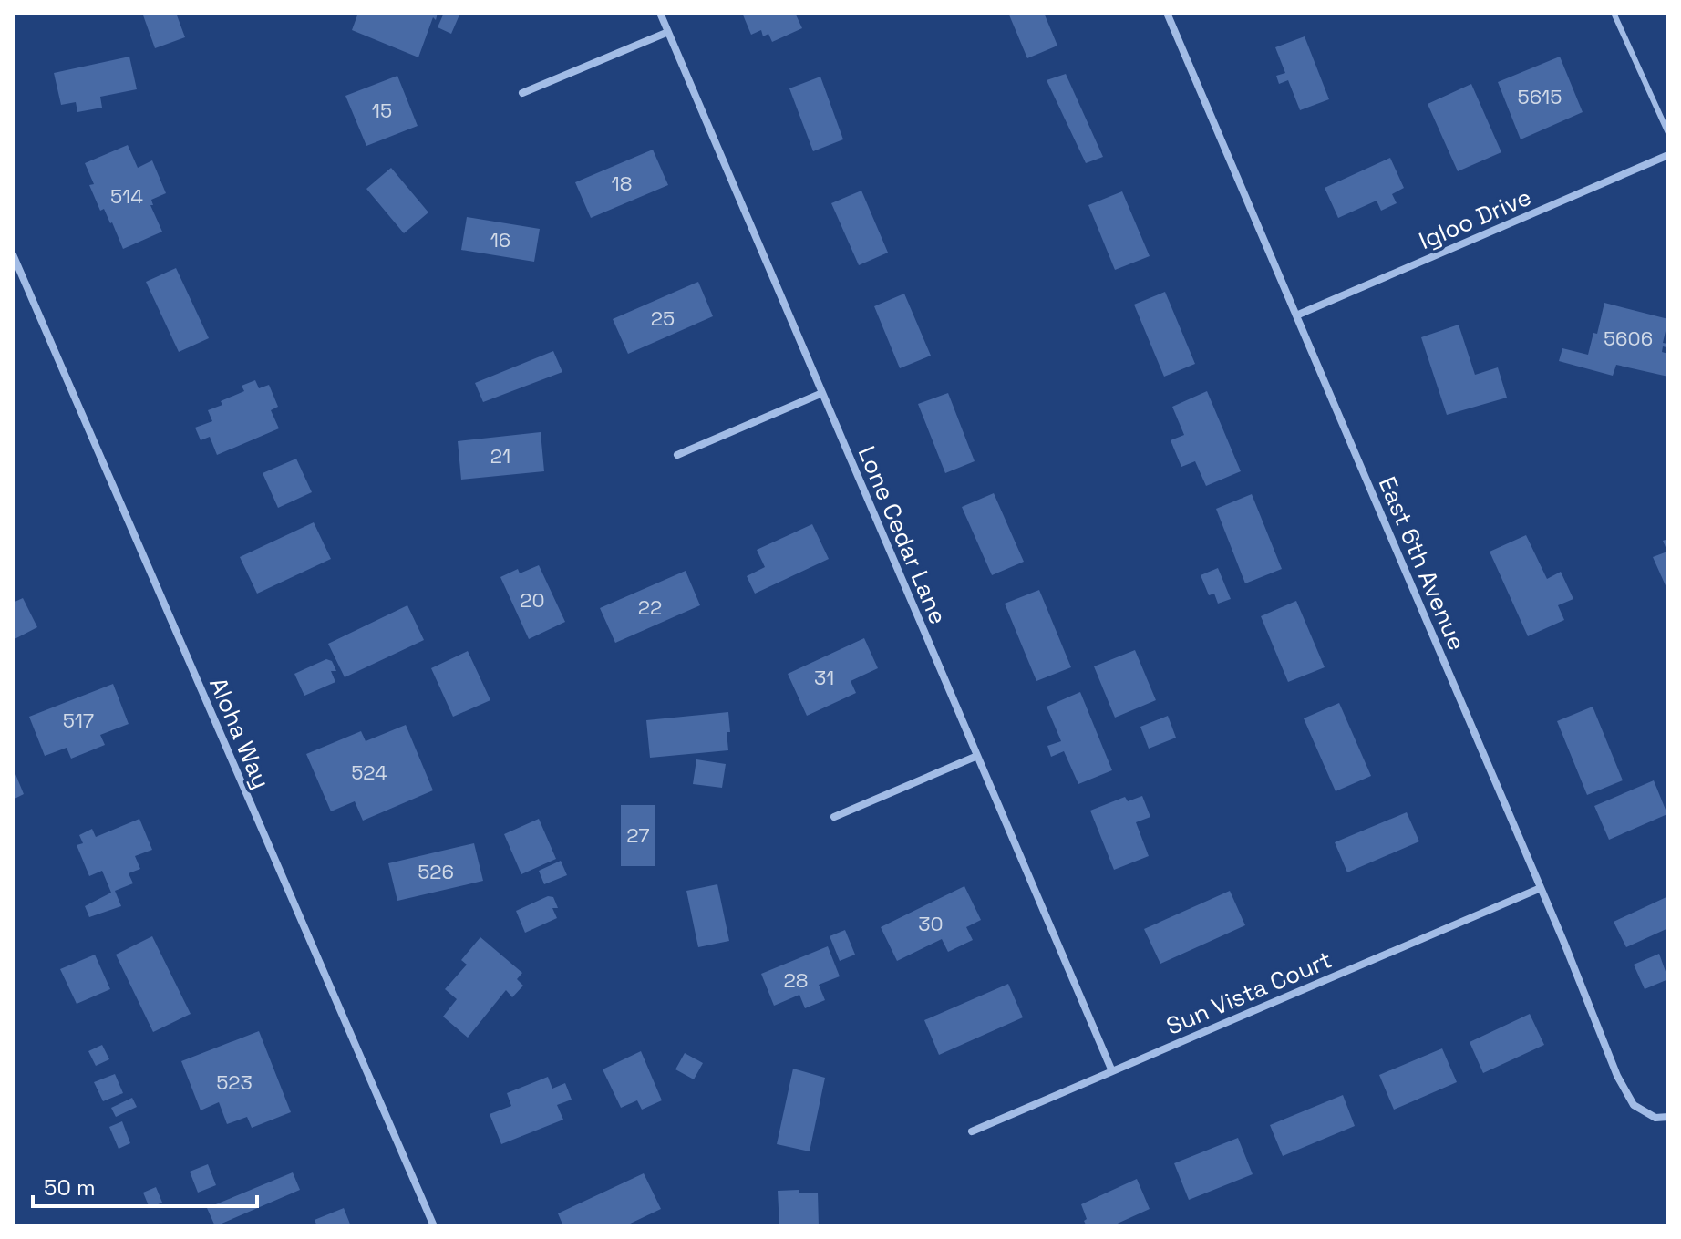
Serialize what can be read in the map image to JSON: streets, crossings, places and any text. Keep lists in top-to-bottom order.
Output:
{
  "streets": {
    "street": [
      "Igloo Drive",
      "Lone Cedar Lane",
      "East 6th Avenue",
      "Aloha Way",
      "Sun Vista Court"
    ]
  },
  "crossings": [
    ["Igloo Drive", "East 6th Avenue"],
    ["Lone Cedar Lane", "Sun Vista Court"],
    ["East 6th Avenue", "Sun Vista Court"]
  ],
  "house_numbers": [
    "5615",
    "15",
    "18",
    "514",
    "16",
    "25",
    "5606",
    "21",
    "20",
    "22",
    "31",
    "517",
    "524",
    "27",
    "526",
    "30",
    "28",
    "523"
  ],
  "scale_bar": "50 m"
}
